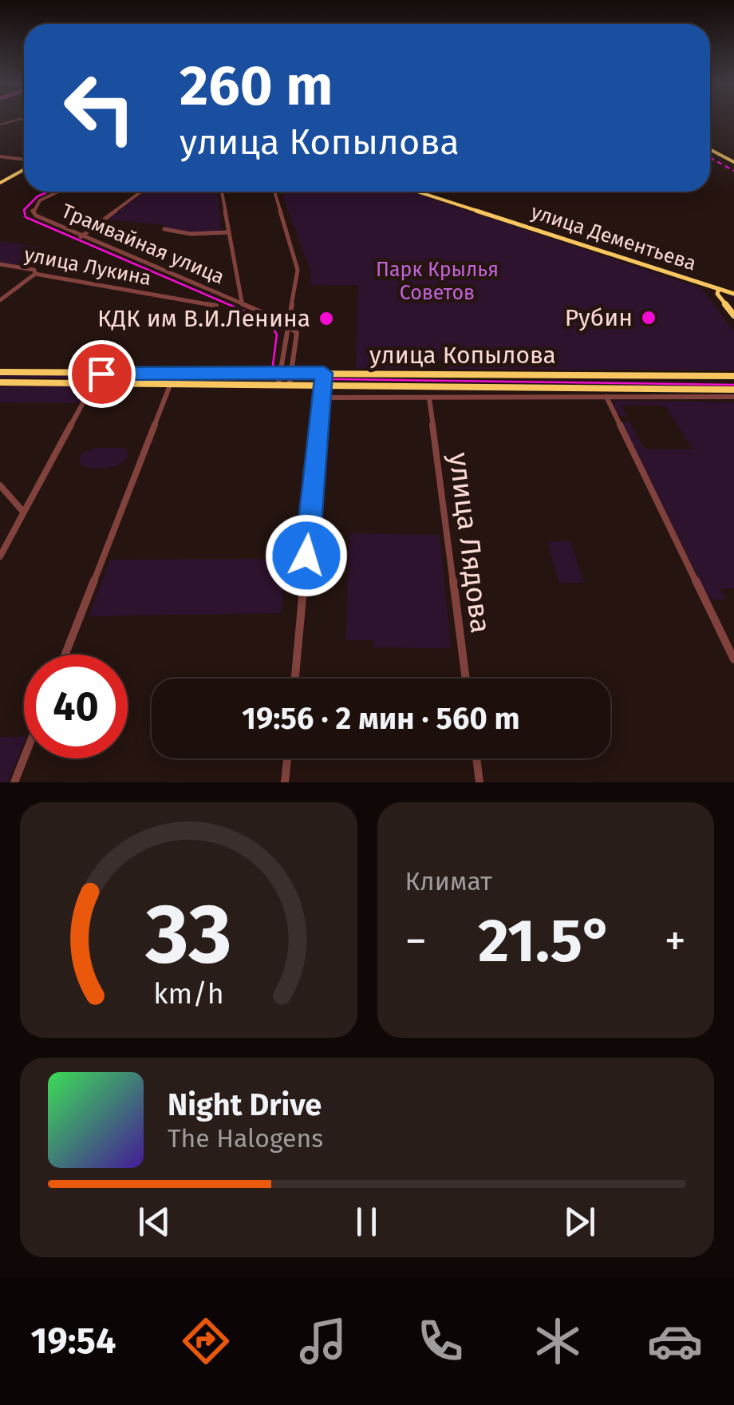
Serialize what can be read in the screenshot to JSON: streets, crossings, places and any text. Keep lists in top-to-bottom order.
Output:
{
  "streets": {
    "main road": ["улица Дементьева", "улица Копылова"],
    "street": ["Трамвайная улица", "улица Лукина", "улица Лядова"]
  },
  "crossings": [
    ["улица Копылова", "улица Лядова"]
  ],
  "parks": ["Парк Крылья Советов"],
  "places": ["Рубин", "КДК им В.И.Ленина"],
  "page": {
    "turn": ["260 m", "улица Копылова"],
    "limit": "40",
    "trip": "19:56 · 2 мин · 560 m",
    "tile": "Климат",
    "heat": ["−", "21.5°", "+"],
    "song": ["Night Drive", "The Halogens"],
    "tabs": "19:54",
    "gauge": ["33", "km/h"]
  }
}
